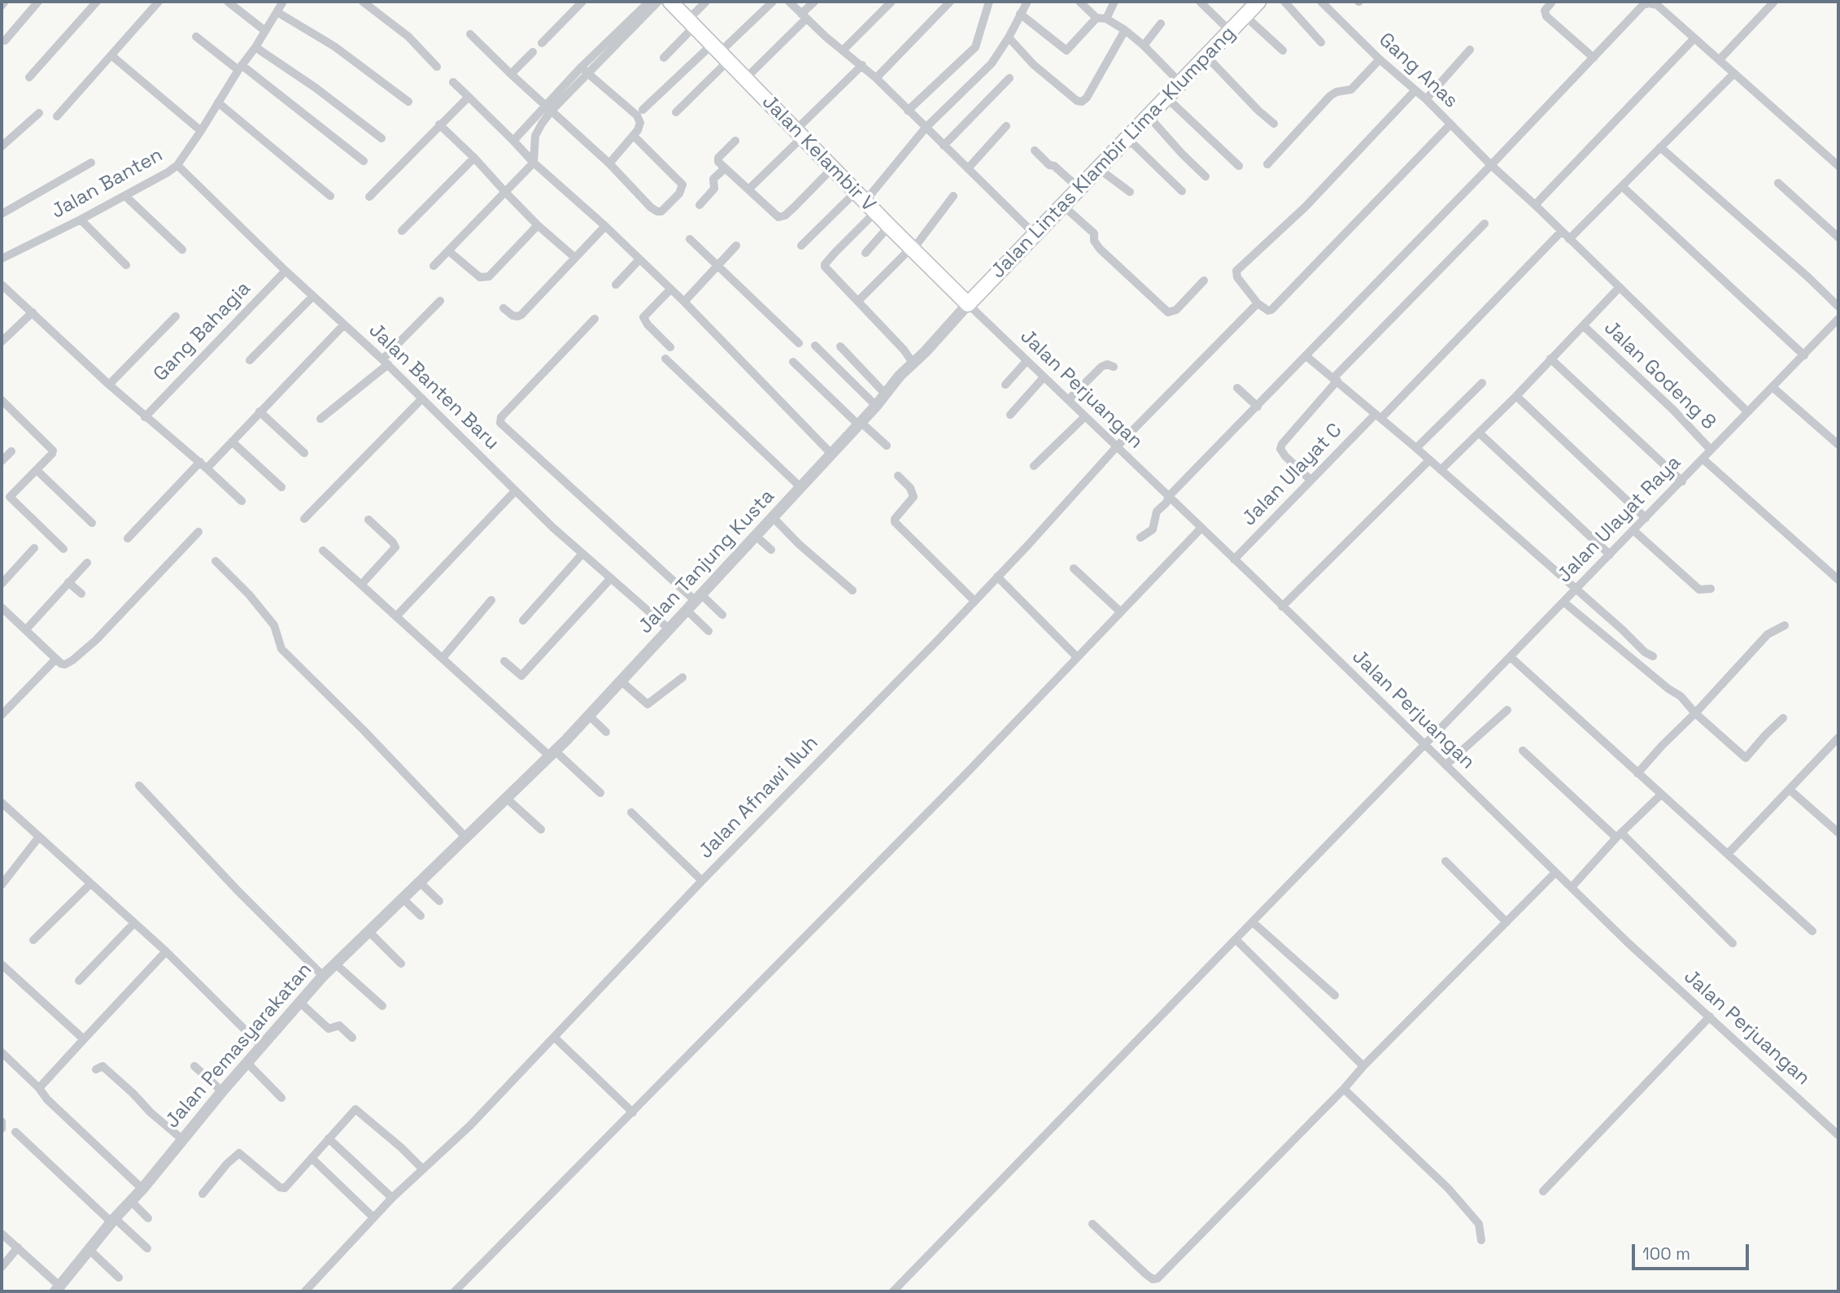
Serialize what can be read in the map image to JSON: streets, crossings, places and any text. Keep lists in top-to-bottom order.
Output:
{
  "streets": {
    "main road": ["Jalan Lintas Klambir Lima–Klumpang", "Jalan Kelambir V"],
    "street": [
      "Gang Anas",
      "Jalan Banten",
      "Gang Bahagia",
      "Jalan Godeng 8",
      "Jalan Banten Baru",
      "Jalan Perjuangan",
      "Jalan Ulayat C",
      "Jalan Ulayat Raya",
      "Jalan Tanjung Kusta",
      "Jalan Afnawi Nuh",
      "Jalan Pemasyarakatan"
    ]
  },
  "crossings": [
    ["Gang Anas", "Jalan Ulayat C"],
    ["Gang Anas", "Jalan Ulayat Raya"],
    ["Jalan Lintas Klambir Lima–Klumpang", "Jalan Kelambir V"],
    ["Jalan Lintas Klambir Lima–Klumpang", "Jalan Perjuangan"],
    ["Jalan Lintas Klambir Lima–Klumpang", "Jalan Tanjung Kusta"],
    ["Jalan Kelambir V", "Jalan Perjuangan"],
    ["Jalan Kelambir V", "Jalan Tanjung Kusta"],
    ["Jalan Banten", "Jalan Banten Baru"],
    ["Gang Bahagia", "Jalan Banten Baru"],
    ["Jalan Godeng 8", "Jalan Ulayat Raya"],
    ["Jalan Banten Baru", "Jalan Tanjung Kusta"],
    ["Jalan Perjuangan", "Jalan Ulayat C"],
    ["Jalan Perjuangan", "Jalan Ulayat Raya"],
    ["Jalan Perjuangan", "Jalan Tanjung Kusta"],
    ["Jalan Perjuangan", "Jalan Afnawi Nuh"],
    ["Jalan Tanjung Kusta", "Jalan Pemasyarakatan"]
  ],
  "scale_bar": "100 m"
}
